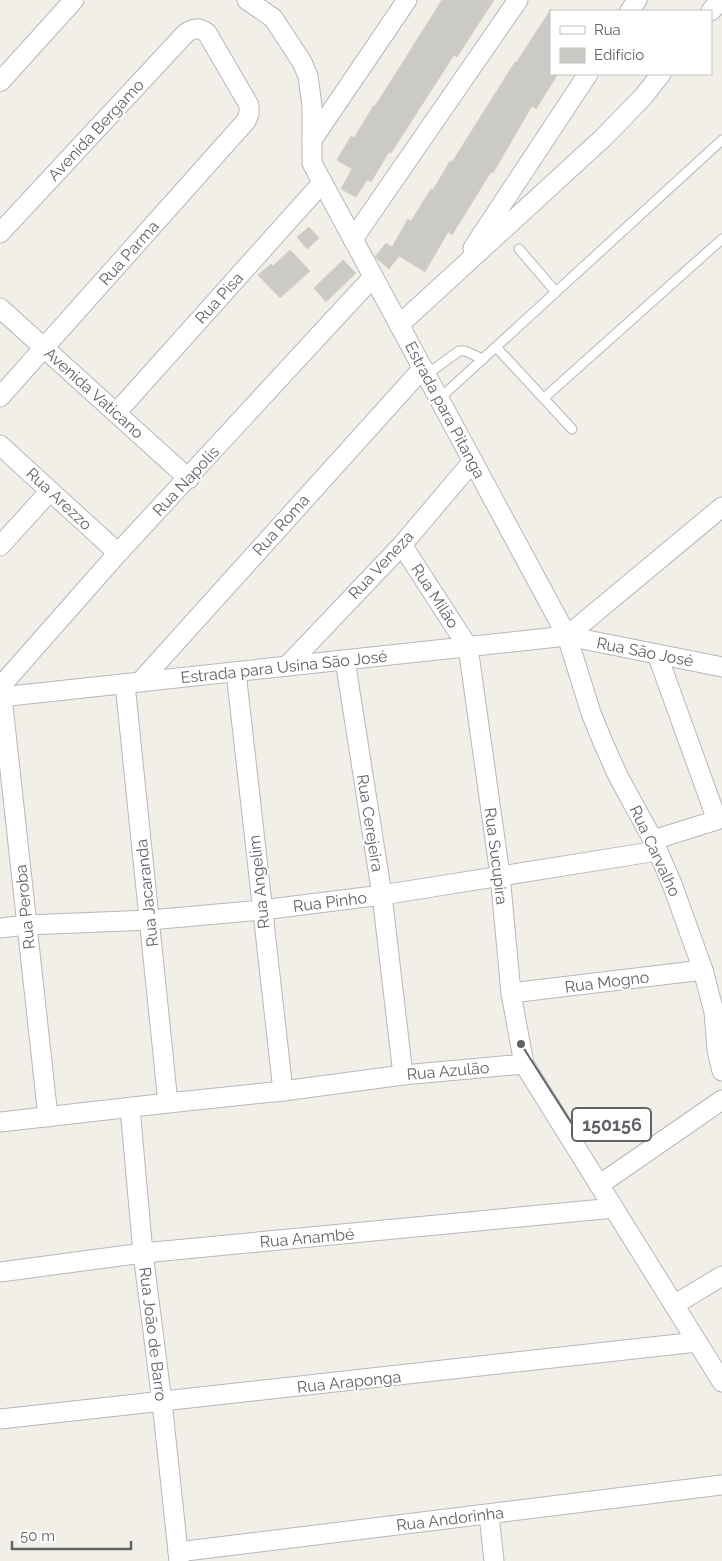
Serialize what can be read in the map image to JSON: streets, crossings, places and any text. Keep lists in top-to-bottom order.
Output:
{
  "streets": {
    "street": [
      "Avenida Bergamo",
      "Rua Parma",
      "Rua Pisa",
      "Avenida Vaticano",
      "Estrada para Pitanga",
      "Rua Napolis",
      "Rua Arezzo",
      "Rua Roma",
      "Rua Veneza",
      "Rua Milão",
      "Rua São José",
      "Estrada para Usina São José",
      "Rua Cerejeira",
      "Rua Carvalho",
      "Rua Sucupira",
      "Rua Angelim",
      "Rua Jacaranda",
      "Rua Pinho",
      "Rua Peroba",
      "Rua Mogno",
      "Rua Azulão",
      "Rua Anambé",
      "Rua João de Barro",
      "Rua Araponga",
      "Rua Andorinha"
    ]
  },
  "crossings": [
    ["Avenida Bergamo", "Rua Parma"],
    ["Rua Parma", "Avenida Vaticano"],
    ["Rua Pisa", "Avenida Vaticano"],
    ["Rua Pisa", "Estrada para Pitanga"],
    ["Avenida Vaticano", "Rua Napolis"],
    ["Estrada para Pitanga", "Rua Napolis"],
    ["Estrada para Pitanga", "Rua Roma"],
    ["Estrada para Pitanga", "Rua Veneza"],
    ["Estrada para Pitanga", "Rua São José"],
    ["Estrada para Pitanga", "Estrada para Usina São José"],
    ["Estrada para Pitanga", "Rua Carvalho"],
    ["Rua Napolis", "Rua Arezzo"],
    ["Rua Napolis", "Estrada para Usina São José"],
    ["Rua Napolis", "Rua Peroba"],
    ["Rua Roma", "Estrada para Usina São José"],
    ["Rua Roma", "Rua Jacaranda"],
    ["Rua Veneza", "Rua Milão"],
    ["Rua Veneza", "Estrada para Usina São José"],
    ["Rua Milão", "Estrada para Usina São José"],
    ["Rua Milão", "Rua Sucupira"],
    ["Rua São José", "Estrada para Usina São José"],
    ["Rua São José", "Rua Carvalho"],
    ["Estrada para Usina São José", "Rua Cerejeira"],
    ["Estrada para Usina São José", "Rua Carvalho"],
    ["Estrada para Usina São José", "Rua Sucupira"],
    ["Estrada para Usina São José", "Rua Angelim"],
    ["Estrada para Usina São José", "Rua Jacaranda"],
    ["Estrada para Usina São José", "Rua Peroba"],
    ["Rua Cerejeira", "Rua Pinho"],
    ["Rua Cerejeira", "Rua Azulão"],
    ["Rua Carvalho", "Rua Pinho"],
    ["Rua Carvalho", "Rua Mogno"],
    ["Rua Sucupira", "Rua Pinho"],
    ["Rua Sucupira", "Rua Mogno"],
    ["Rua Sucupira", "Rua Azulão"],
    ["Rua Angelim", "Rua Pinho"],
    ["Rua Angelim", "Rua Azulão"],
    ["Rua Jacaranda", "Rua Pinho"],
    ["Rua Jacaranda", "Rua Azulão"],
    ["Rua Pinho", "Rua Peroba"],
    ["Rua Peroba", "Rua Azulão"],
    ["Rua Azulão", "Rua João de Barro"],
    ["Rua Anambé", "Rua João de Barro"],
    ["Rua João de Barro", "Rua Araponga"],
    ["Rua João de Barro", "Rua Andorinha"]
  ],
  "places": ["150156"],
  "legend": ["Rua", "Edifício"],
  "scale_bar": "50 m"
}
